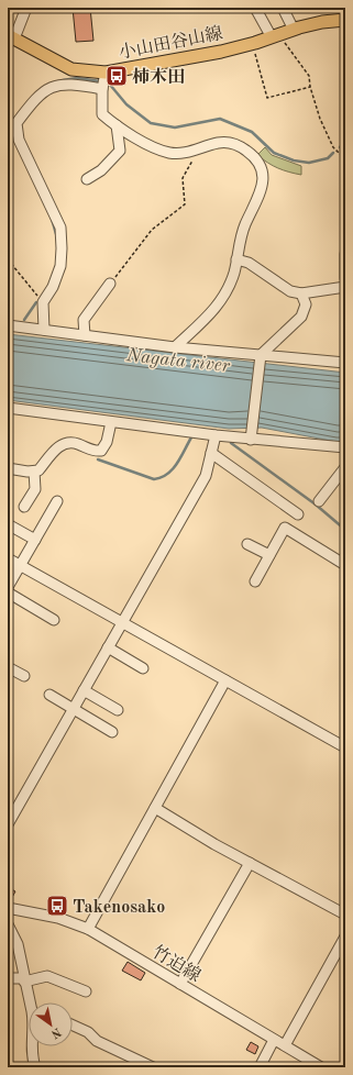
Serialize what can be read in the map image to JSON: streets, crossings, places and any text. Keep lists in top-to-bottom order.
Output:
{
  "streets": {
    "main road": ["小山田谷山線"],
    "street": ["竹迫線"]
  },
  "water": ["Nagata river"],
  "places": {
    "bus stop": ["柿木田", "Takenosako"]
  },
  "north": "bottom right"
}
